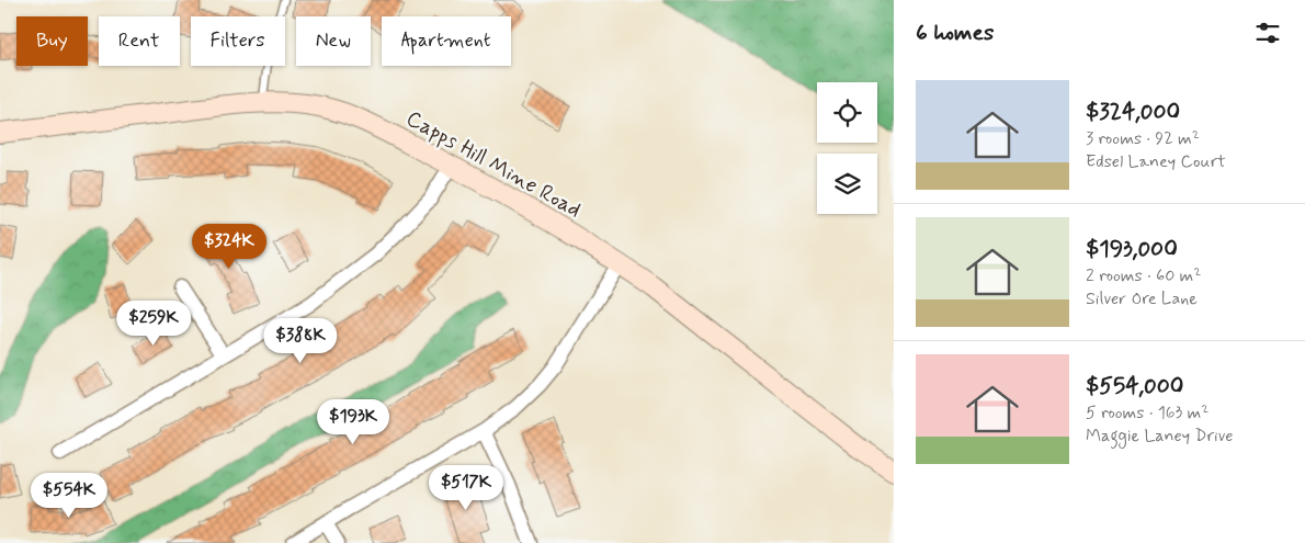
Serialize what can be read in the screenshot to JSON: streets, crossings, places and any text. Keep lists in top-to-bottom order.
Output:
{
  "streets": {
    "street": ["Capps Hill Mine Road"]
  },
  "page": {
    "heading": "6 homes",
    "chip": [
      "Buy",
      "Rent",
      "Filters",
      "New",
      "Apartment"
    ],
    "list": [
      {
        "name": "$324,000",
        "note": "3 rooms · 92 m² · Edsel Laney Court"
      },
      {
        "name": "$193,000",
        "note": "2 rooms · 60 m² · Silver Ore Lane"
      },
      {
        "name": "$554,000",
        "note": "5 rooms · 163 m² · Maggie Laney Drive"
      }
    ],
    "price": [
      "$324K",
      "$259K",
      "$388K",
      "$193K",
      "$517K",
      "$554K"
    ]
  }
}
